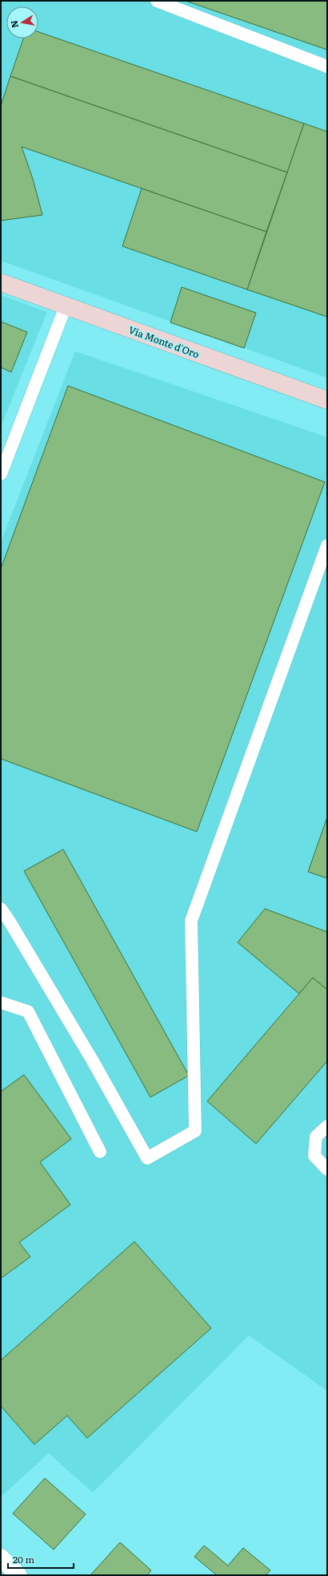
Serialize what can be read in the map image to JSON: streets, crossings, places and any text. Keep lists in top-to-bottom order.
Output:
{
  "streets": {
    "street": ["Via Monte d'Oro"]
  },
  "scale_bar": "20 m",
  "north": "left"
}
